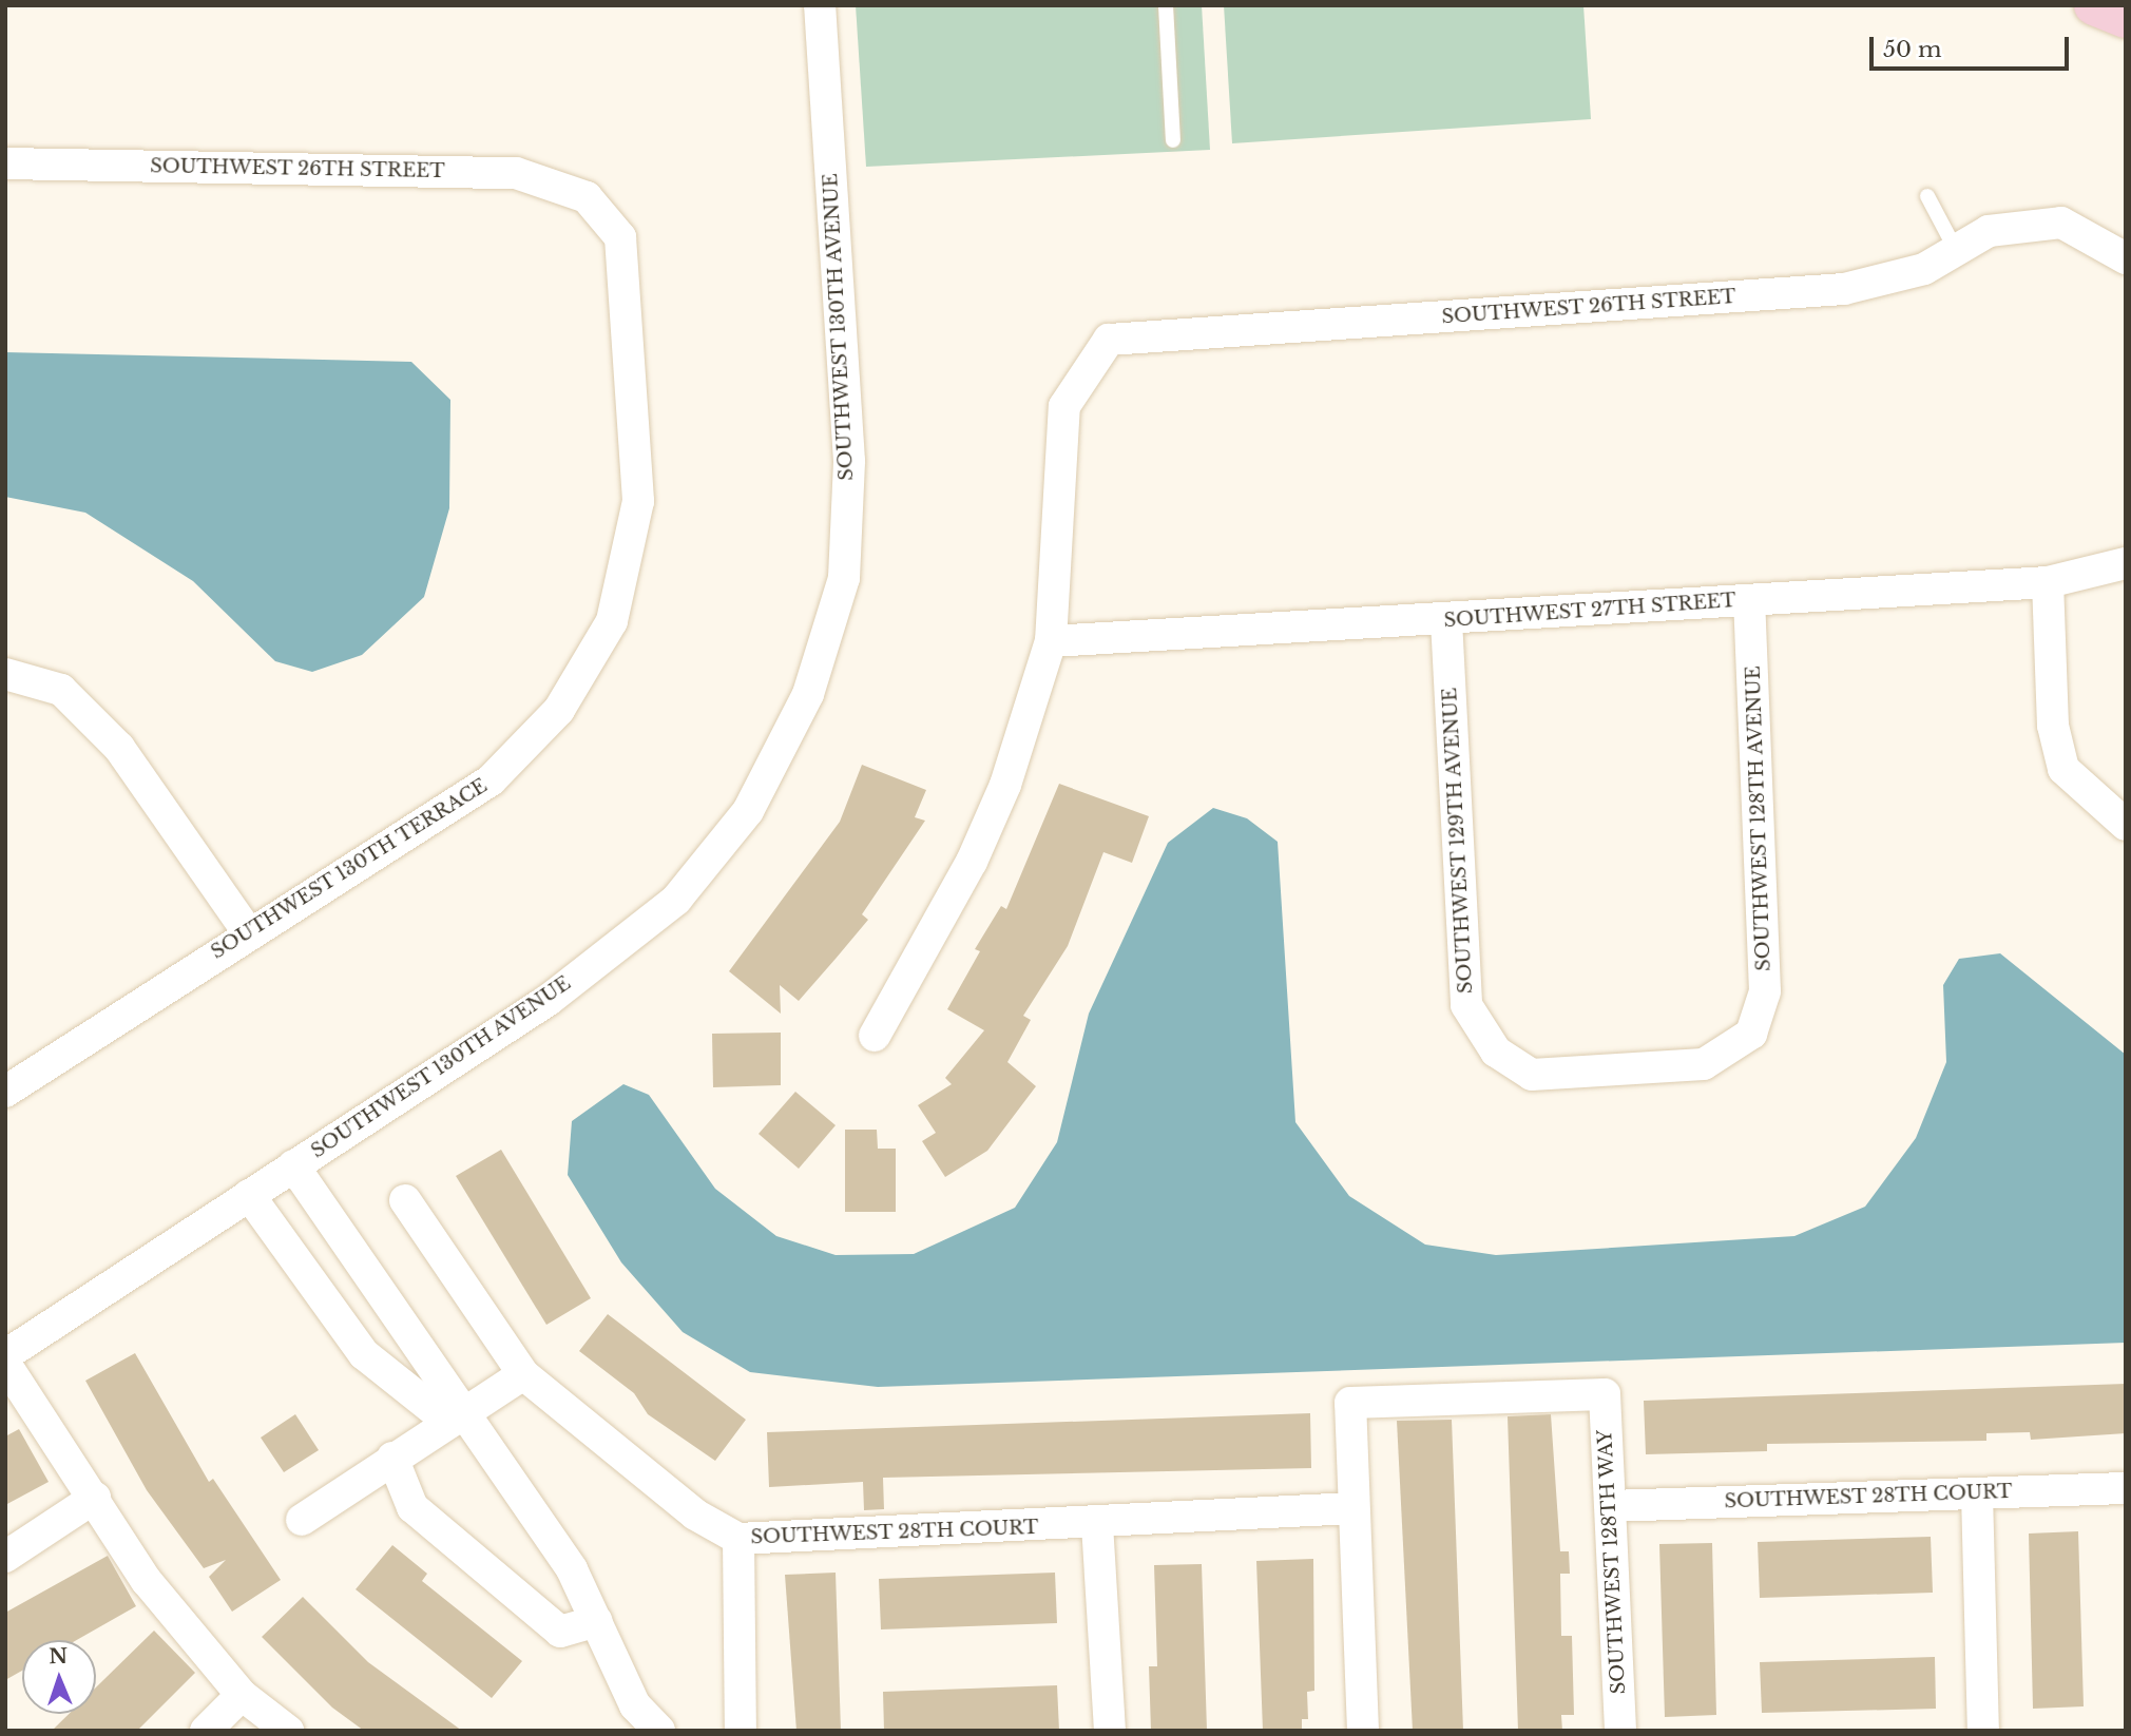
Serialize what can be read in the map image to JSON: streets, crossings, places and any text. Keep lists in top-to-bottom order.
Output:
{
  "streets": {
    "street": [
      "SOUTHWEST 26TH STREET",
      "SOUTHWEST 130TH AVENUE",
      "SOUTHWEST 27TH STREET",
      "SOUTHWEST 128TH AVENUE",
      "SOUTHWEST 129TH AVENUE",
      "SOUTHWEST 130TH TERRACE",
      "SOUTHWEST 28TH COURT",
      "SOUTHWEST 128TH WAY"
    ]
  },
  "crossings": [
    ["SOUTHWEST 26TH STREET", "SOUTHWEST 27TH STREET"],
    ["SOUTHWEST 26TH STREET", "SOUTHWEST 130TH TERRACE"],
    ["SOUTHWEST 27TH STREET", "SOUTHWEST 128TH AVENUE"],
    ["SOUTHWEST 27TH STREET", "SOUTHWEST 129TH AVENUE"],
    ["SOUTHWEST 128TH AVENUE", "SOUTHWEST 129TH AVENUE"],
    ["SOUTHWEST 28TH COURT", "SOUTHWEST 128TH WAY"]
  ],
  "scale_bar": "50 m",
  "north": "top"
}
